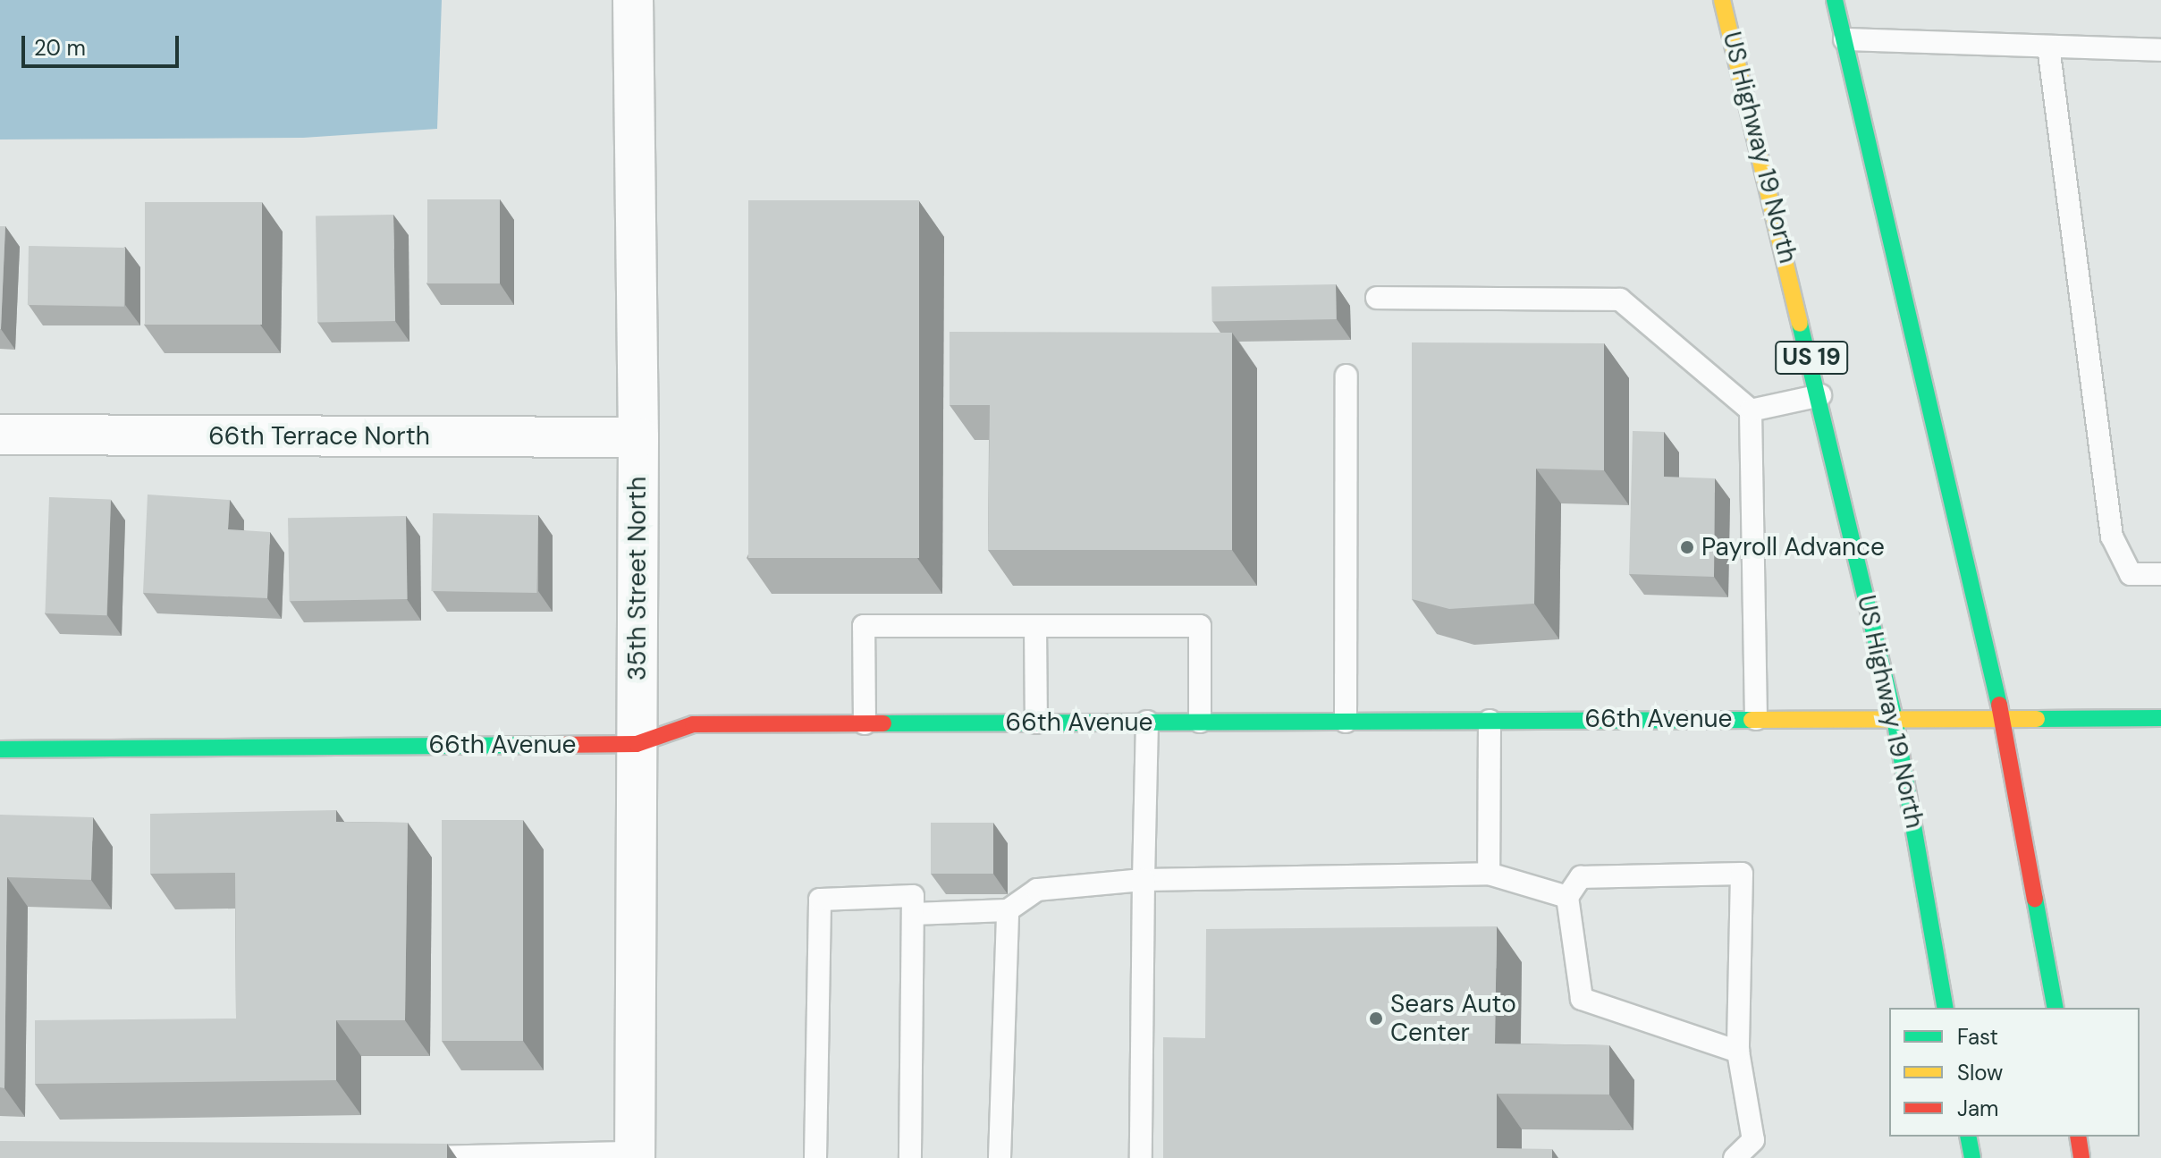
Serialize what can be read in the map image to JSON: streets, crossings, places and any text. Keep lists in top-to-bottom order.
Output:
{
  "streets": {
    "main road": ["US Highway 19 North", "US 19", "66th Avenue"],
    "street": ["66th Terrace North", "35th Street North"]
  },
  "crossings": [
    ["US Highway 19 North", "66th Avenue"],
    ["66th Terrace North", "35th Street North"],
    ["35th Street North", "66th Avenue"]
  ],
  "places": ["Payroll Advance", "Sears Auto Center"],
  "legend": ["Fast", "Slow", "Jam"],
  "scale_bar": "20 m"
}
